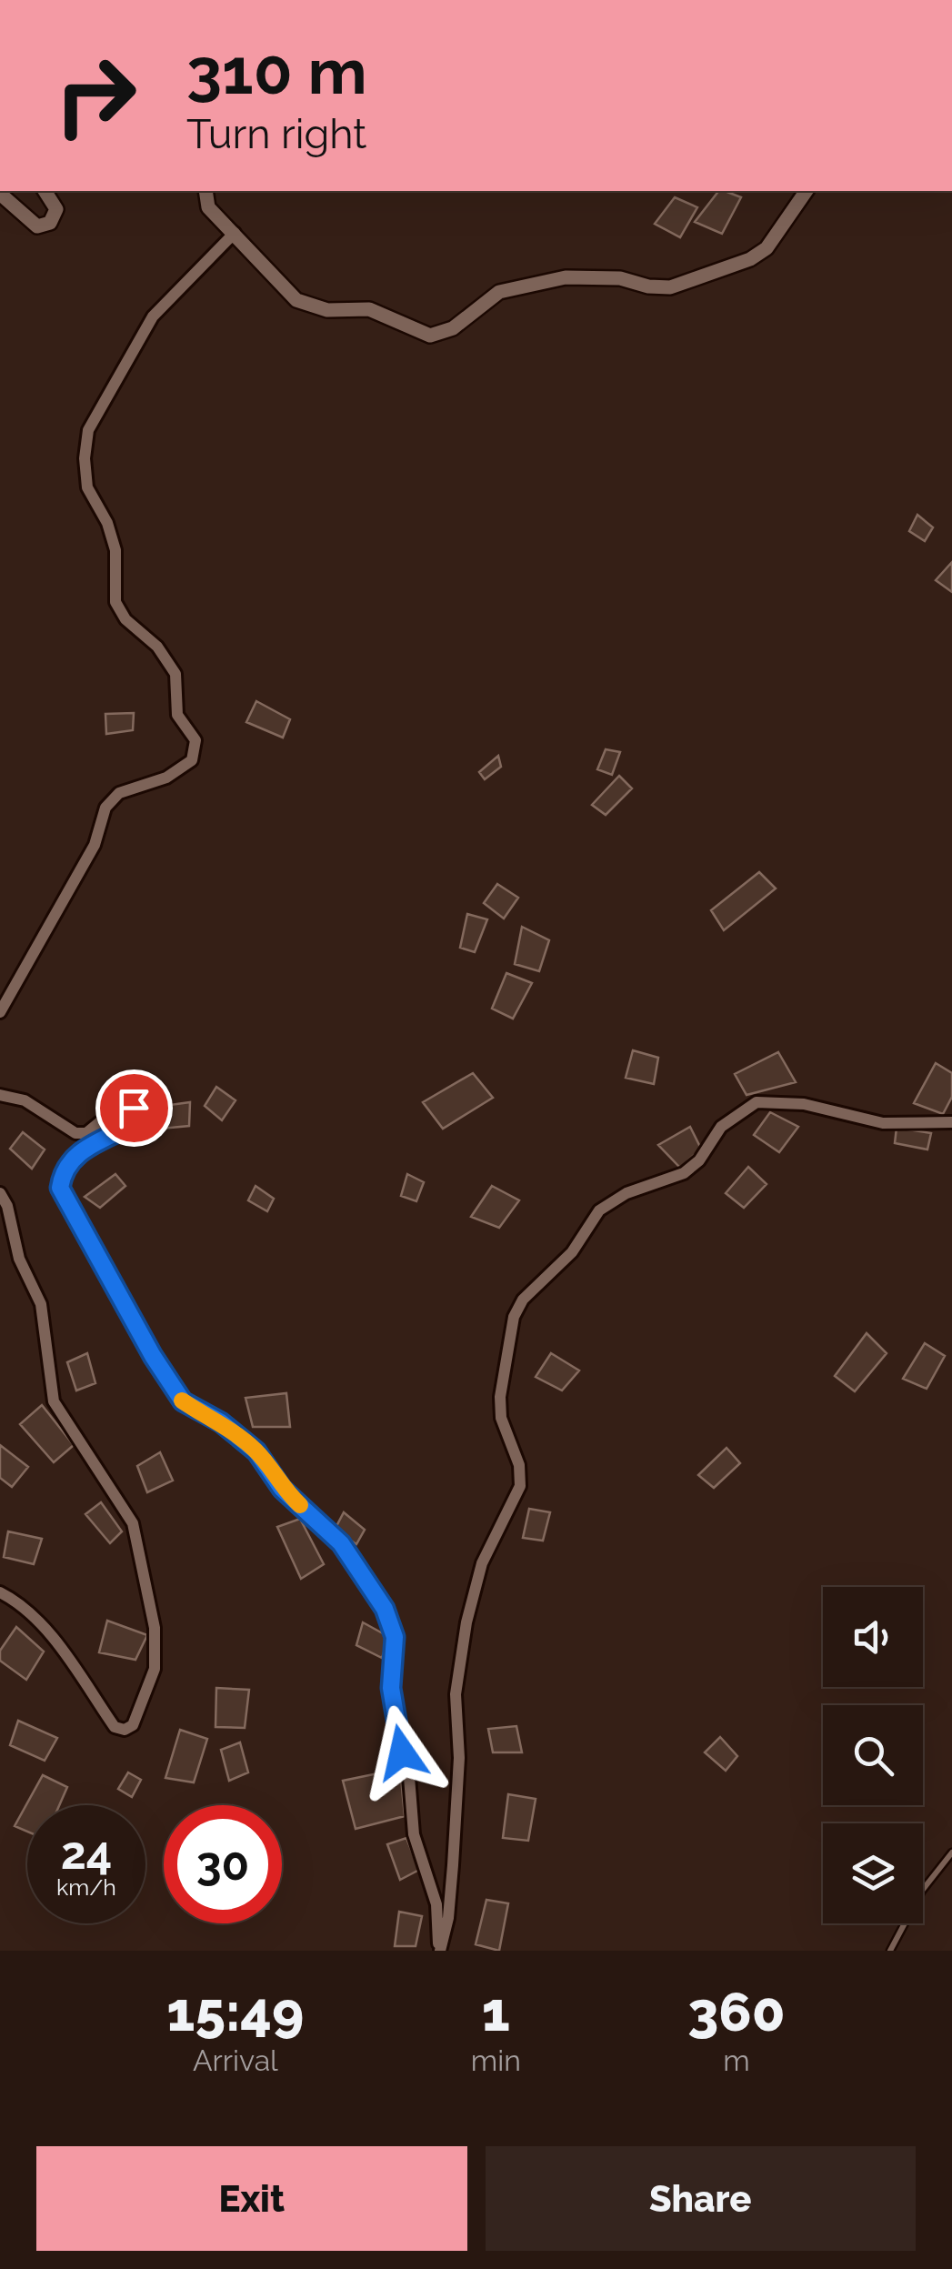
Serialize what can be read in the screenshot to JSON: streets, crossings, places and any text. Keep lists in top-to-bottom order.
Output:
{
  "page": {
    "turn": ["310 m", "Turn right"],
    "speed": "24 km/h",
    "limit": "30",
    "eta": [
      "15:49",
      "Arrival",
      "1",
      "min",
      "360",
      "m"
    ],
    "buttons": ["Exit", "Share"]
  }
}
